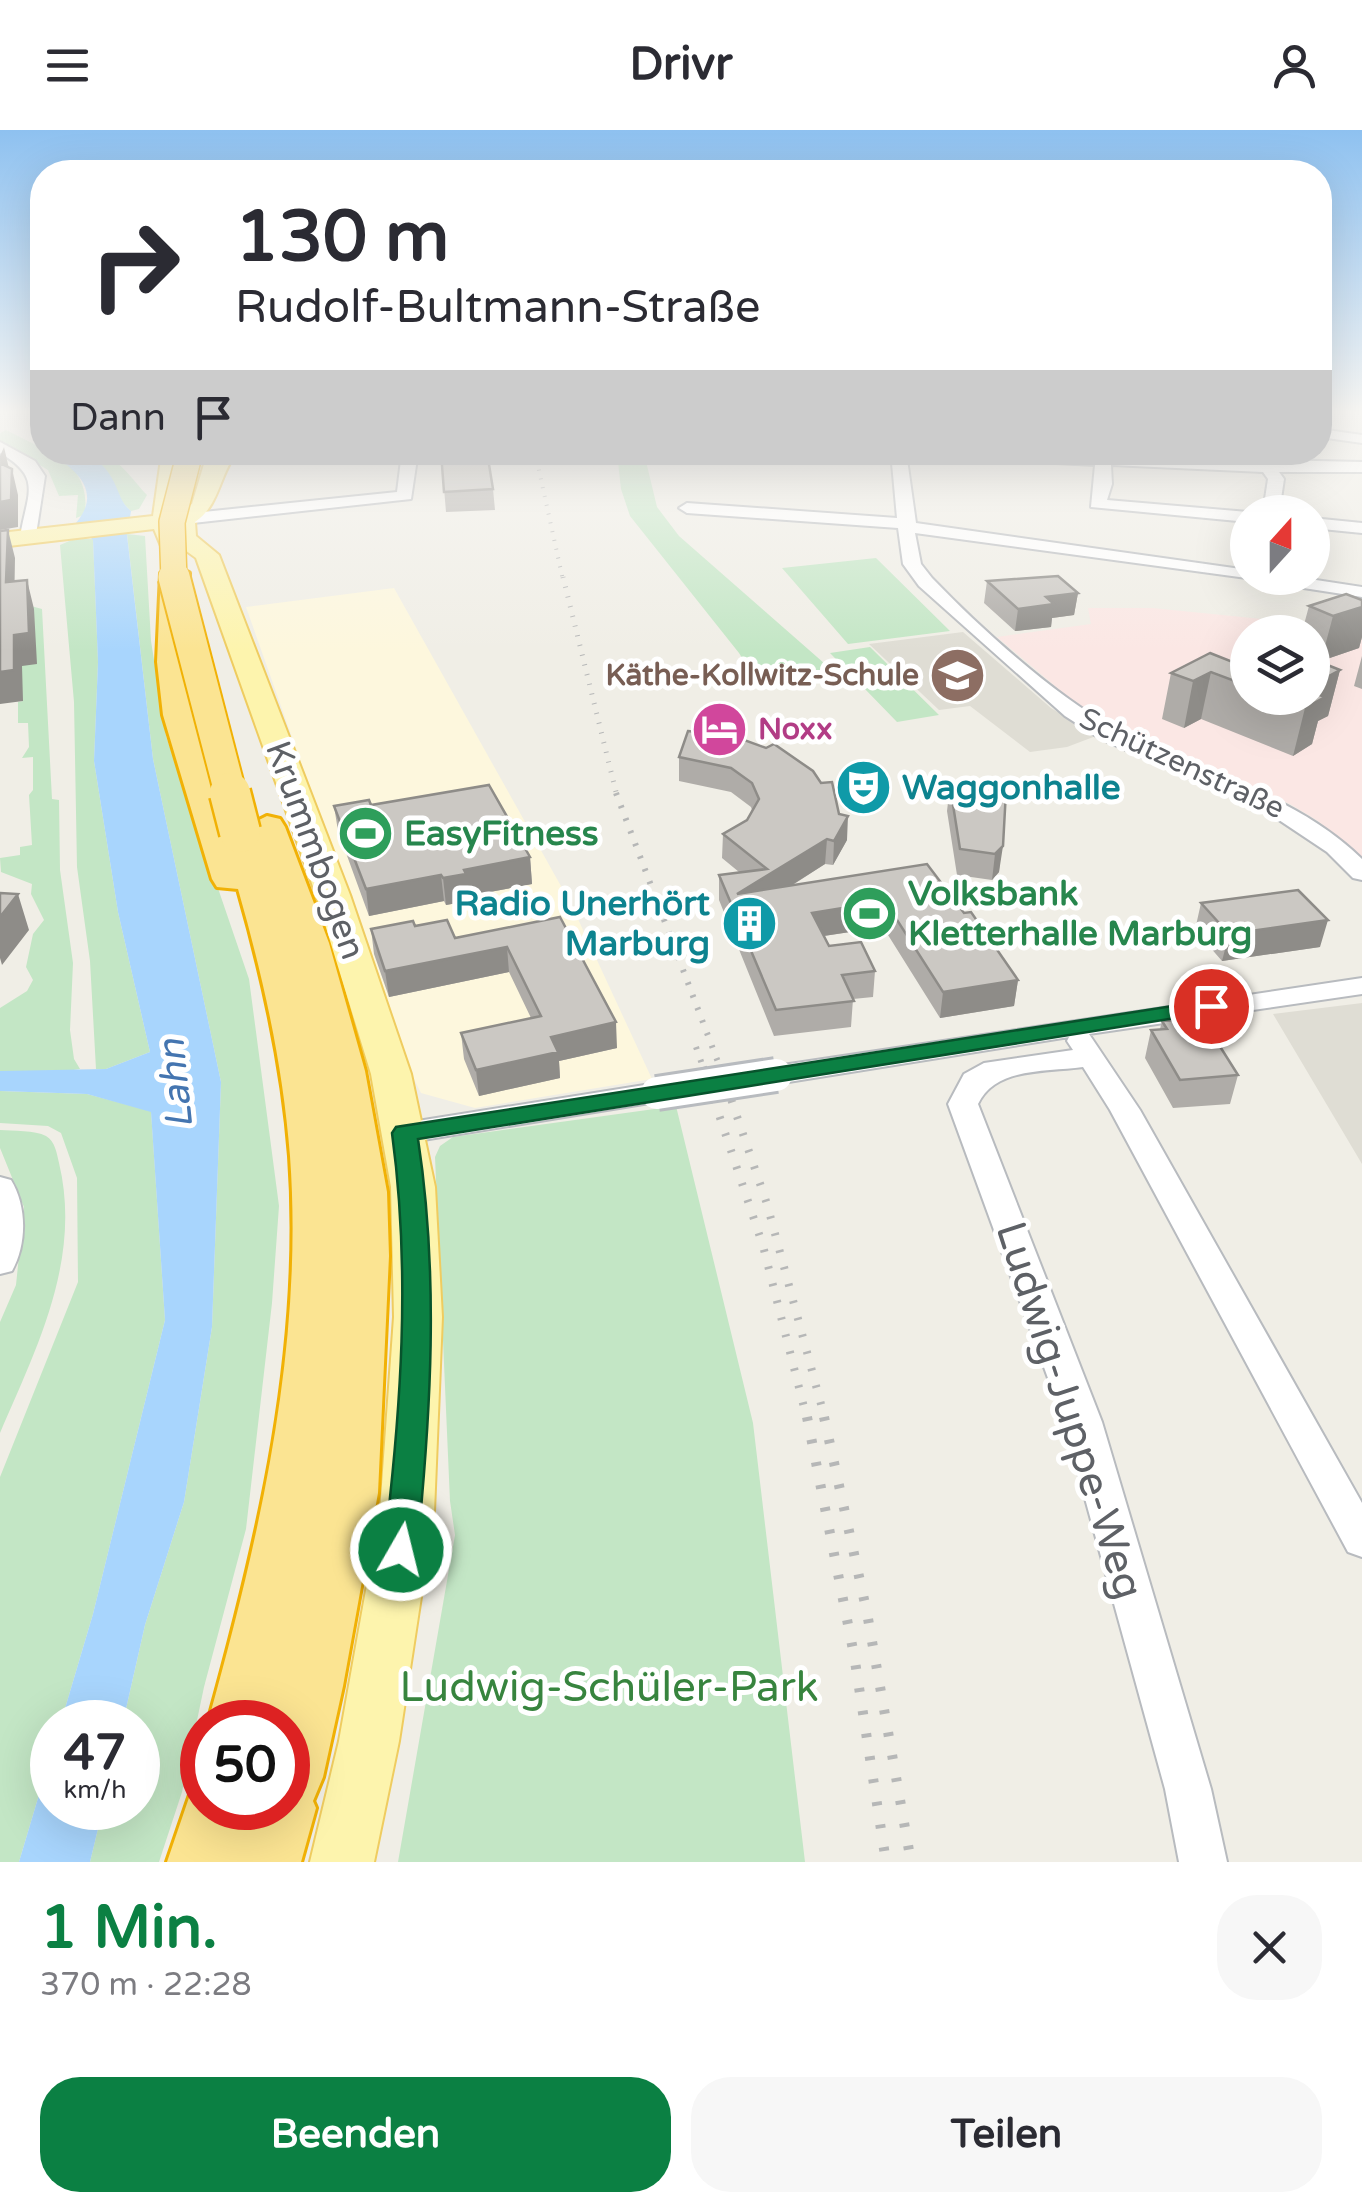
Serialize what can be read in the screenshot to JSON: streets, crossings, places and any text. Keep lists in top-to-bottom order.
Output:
{
  "streets": {
    "main road": ["Krummbogen"],
    "street": ["Schützenstraße", "Ludwig-Juppe-Weg"]
  },
  "water": ["Lahn"],
  "parks": ["Ludwig-Schüler-Park"],
  "places": {
    "school or university": ["Käthe-Kollwitz-Schule"],
    "hotel": ["Noxx"],
    "theatre": ["Waggonhalle"],
    "sports": ["EasyFitness", "Volksbank Kletterhalle Marburg"],
    "building": ["Radio Unerhört Marburg"]
  },
  "north": "top",
  "page": {
    "header": "Drivr",
    "turn": ["130 m", "Rudolf-Bultmann-Straße"],
    "then": "Dann",
    "speed": "47 km/h",
    "limit": "50",
    "heading": ["1 Min.", "370 m · 22:28"],
    "buttons": ["Beenden", "Teilen"]
  }
}
